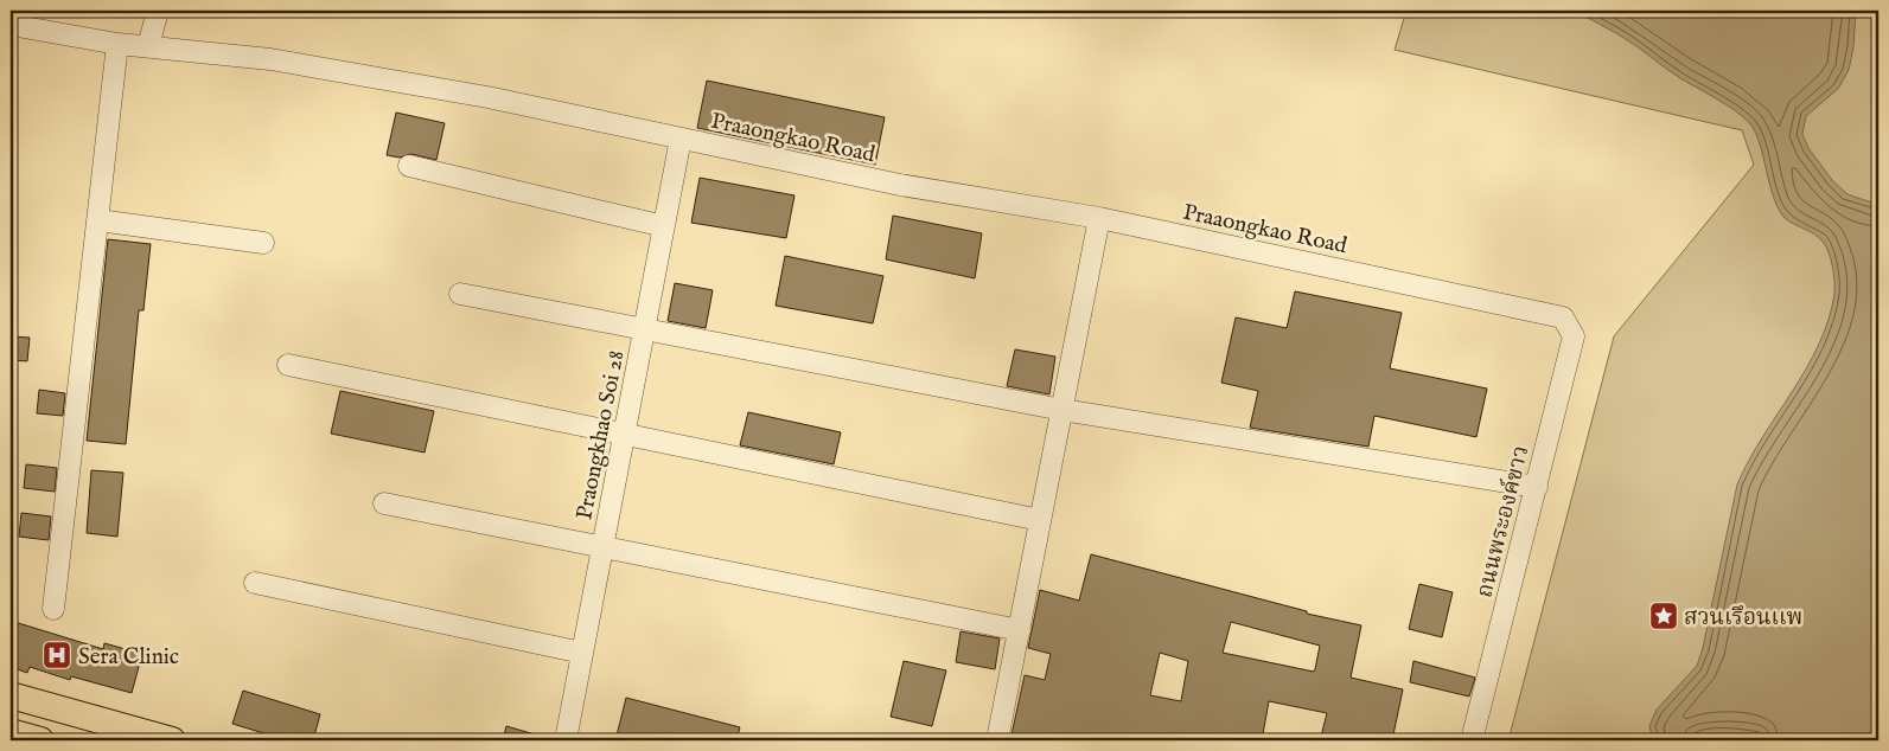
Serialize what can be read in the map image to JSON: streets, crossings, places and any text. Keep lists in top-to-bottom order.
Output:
{
  "streets": {
    "street": ["Praaongkao Road", "Praongkhao Soi 28", "ถนนพระองค์ขาว"]
  },
  "crossings": [
    ["Praaongkao Road", "Praongkhao Soi 28"],
    ["Praaongkao Road", "ถนนพระองค์ขาว"]
  ],
  "places": {
    "place": ["สวนเรึอนเเพ"],
    "hospital": ["Sera Clinic"]
  }
}
